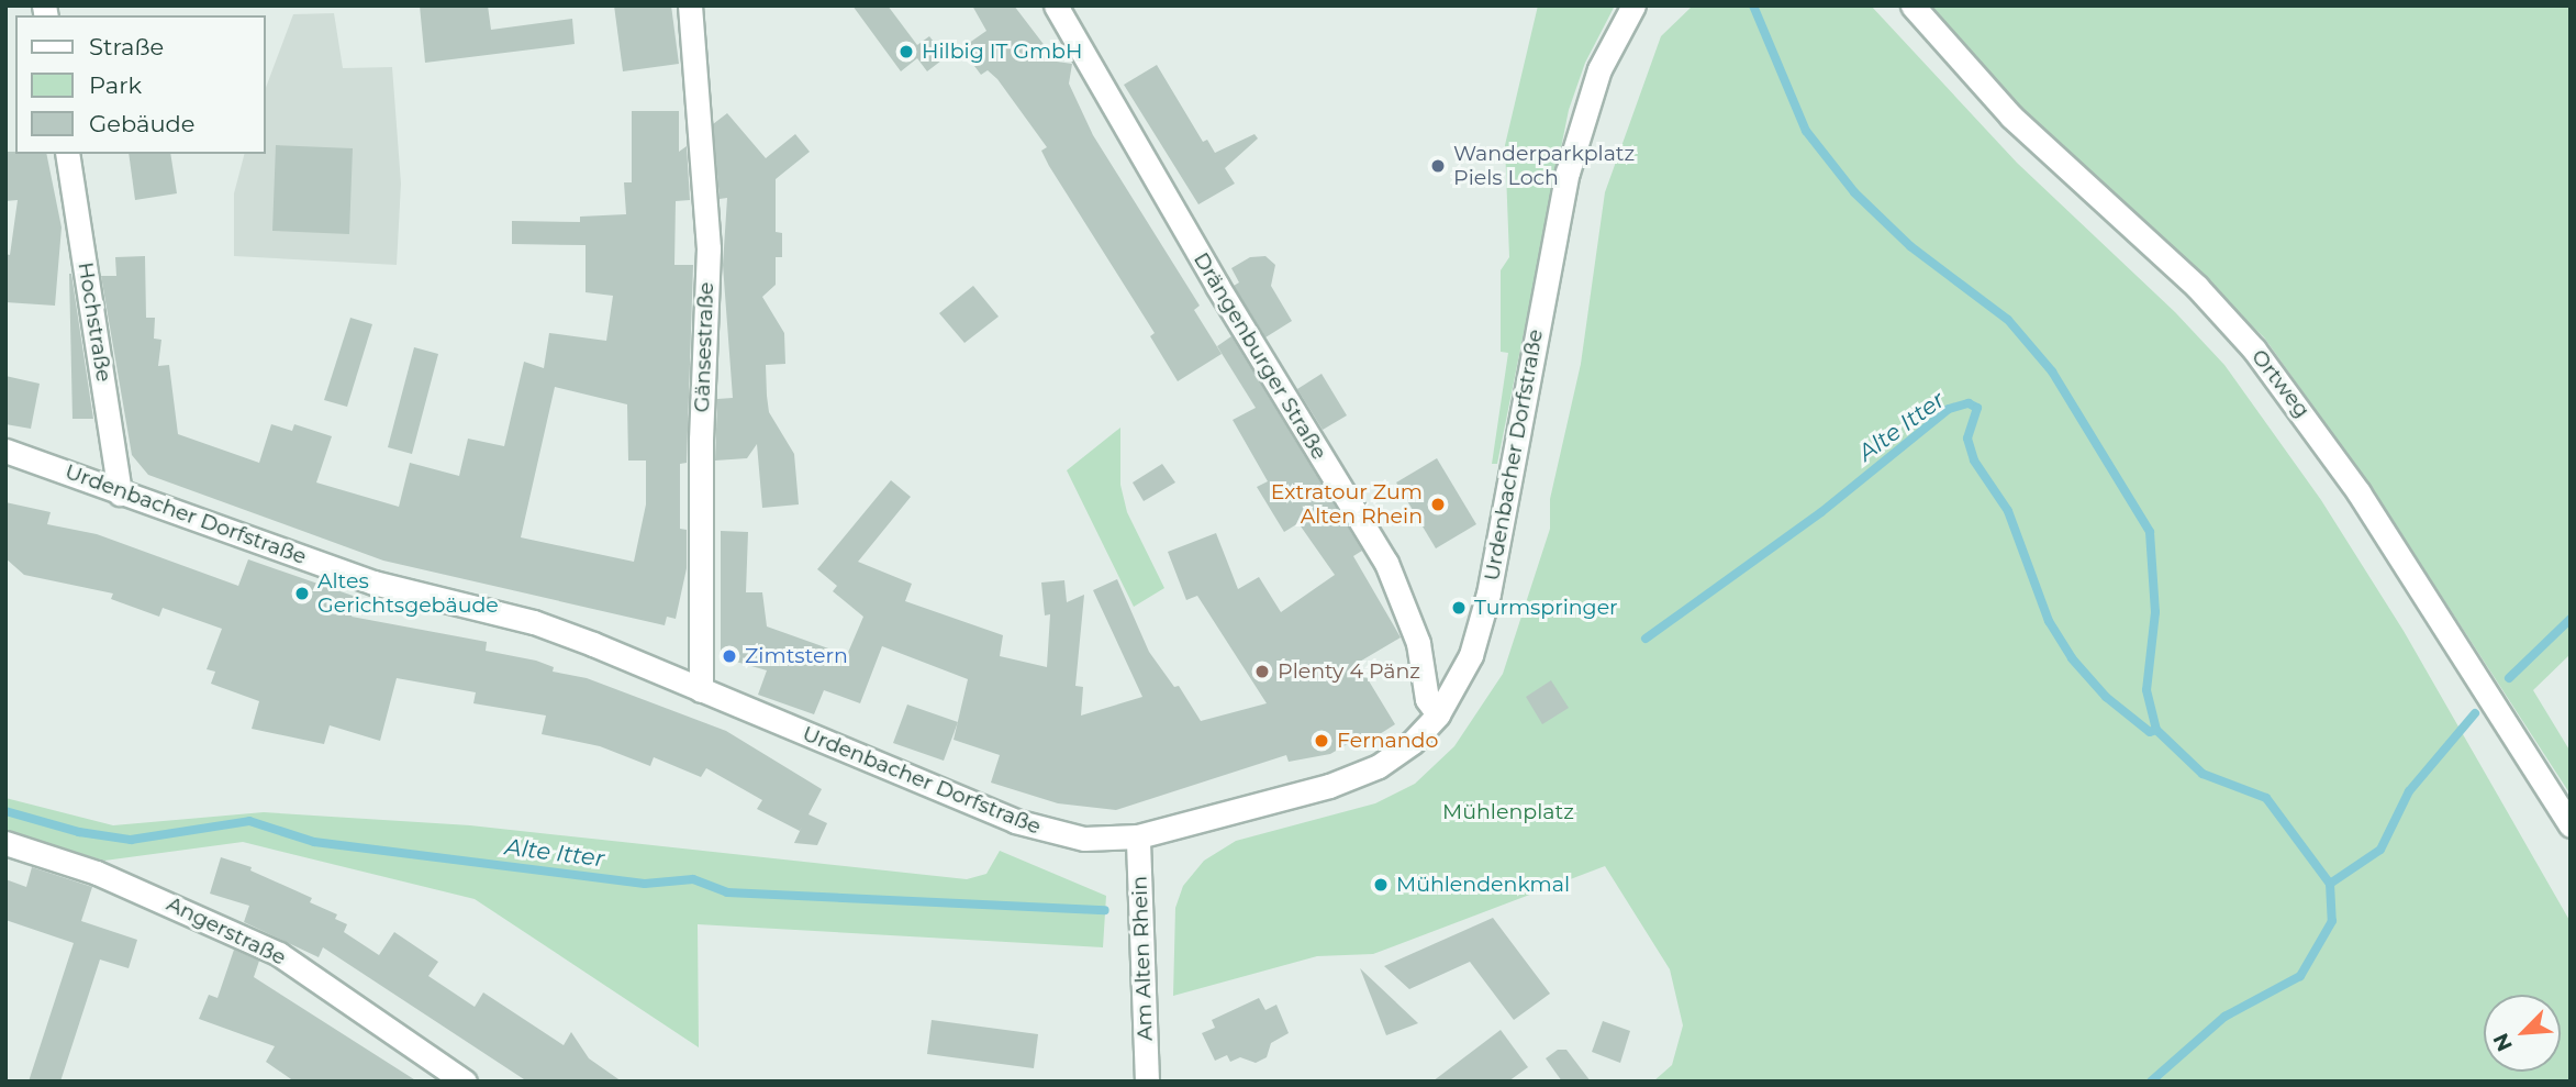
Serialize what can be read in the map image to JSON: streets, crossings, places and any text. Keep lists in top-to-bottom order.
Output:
{
  "streets": {
    "street": [
      "Hochstraße",
      "Gänsestraße",
      "Drängenburger Straße",
      "Ortweg",
      "Urdenbacher Dorfstraße",
      "Angerstraße",
      "Am Alten Rhein"
    ]
  },
  "crossings": [
    ["Hochstraße", "Urdenbacher Dorfstraße"],
    ["Gänsestraße", "Urdenbacher Dorfstraße"],
    ["Drängenburger Straße", "Urdenbacher Dorfstraße"],
    ["Urdenbacher Dorfstraße", "Am Alten Rhein"]
  ],
  "water": ["Alte Itter"],
  "parks": ["Mühlenplatz"],
  "places": [
    "Hilbig IT GmbH",
    "Wanderparkplatz Piels Loch",
    "Extratour Zum Alten Rhein",
    "Altes Gerichtsgebäude",
    "Turmspringer",
    "Zimtstern",
    "Plenty 4 Pänz",
    "Fernando",
    "Mühlendenkmal"
  ],
  "legend": ["Straße", "Park", "Gebäude"],
  "north": "bottom left"
}
